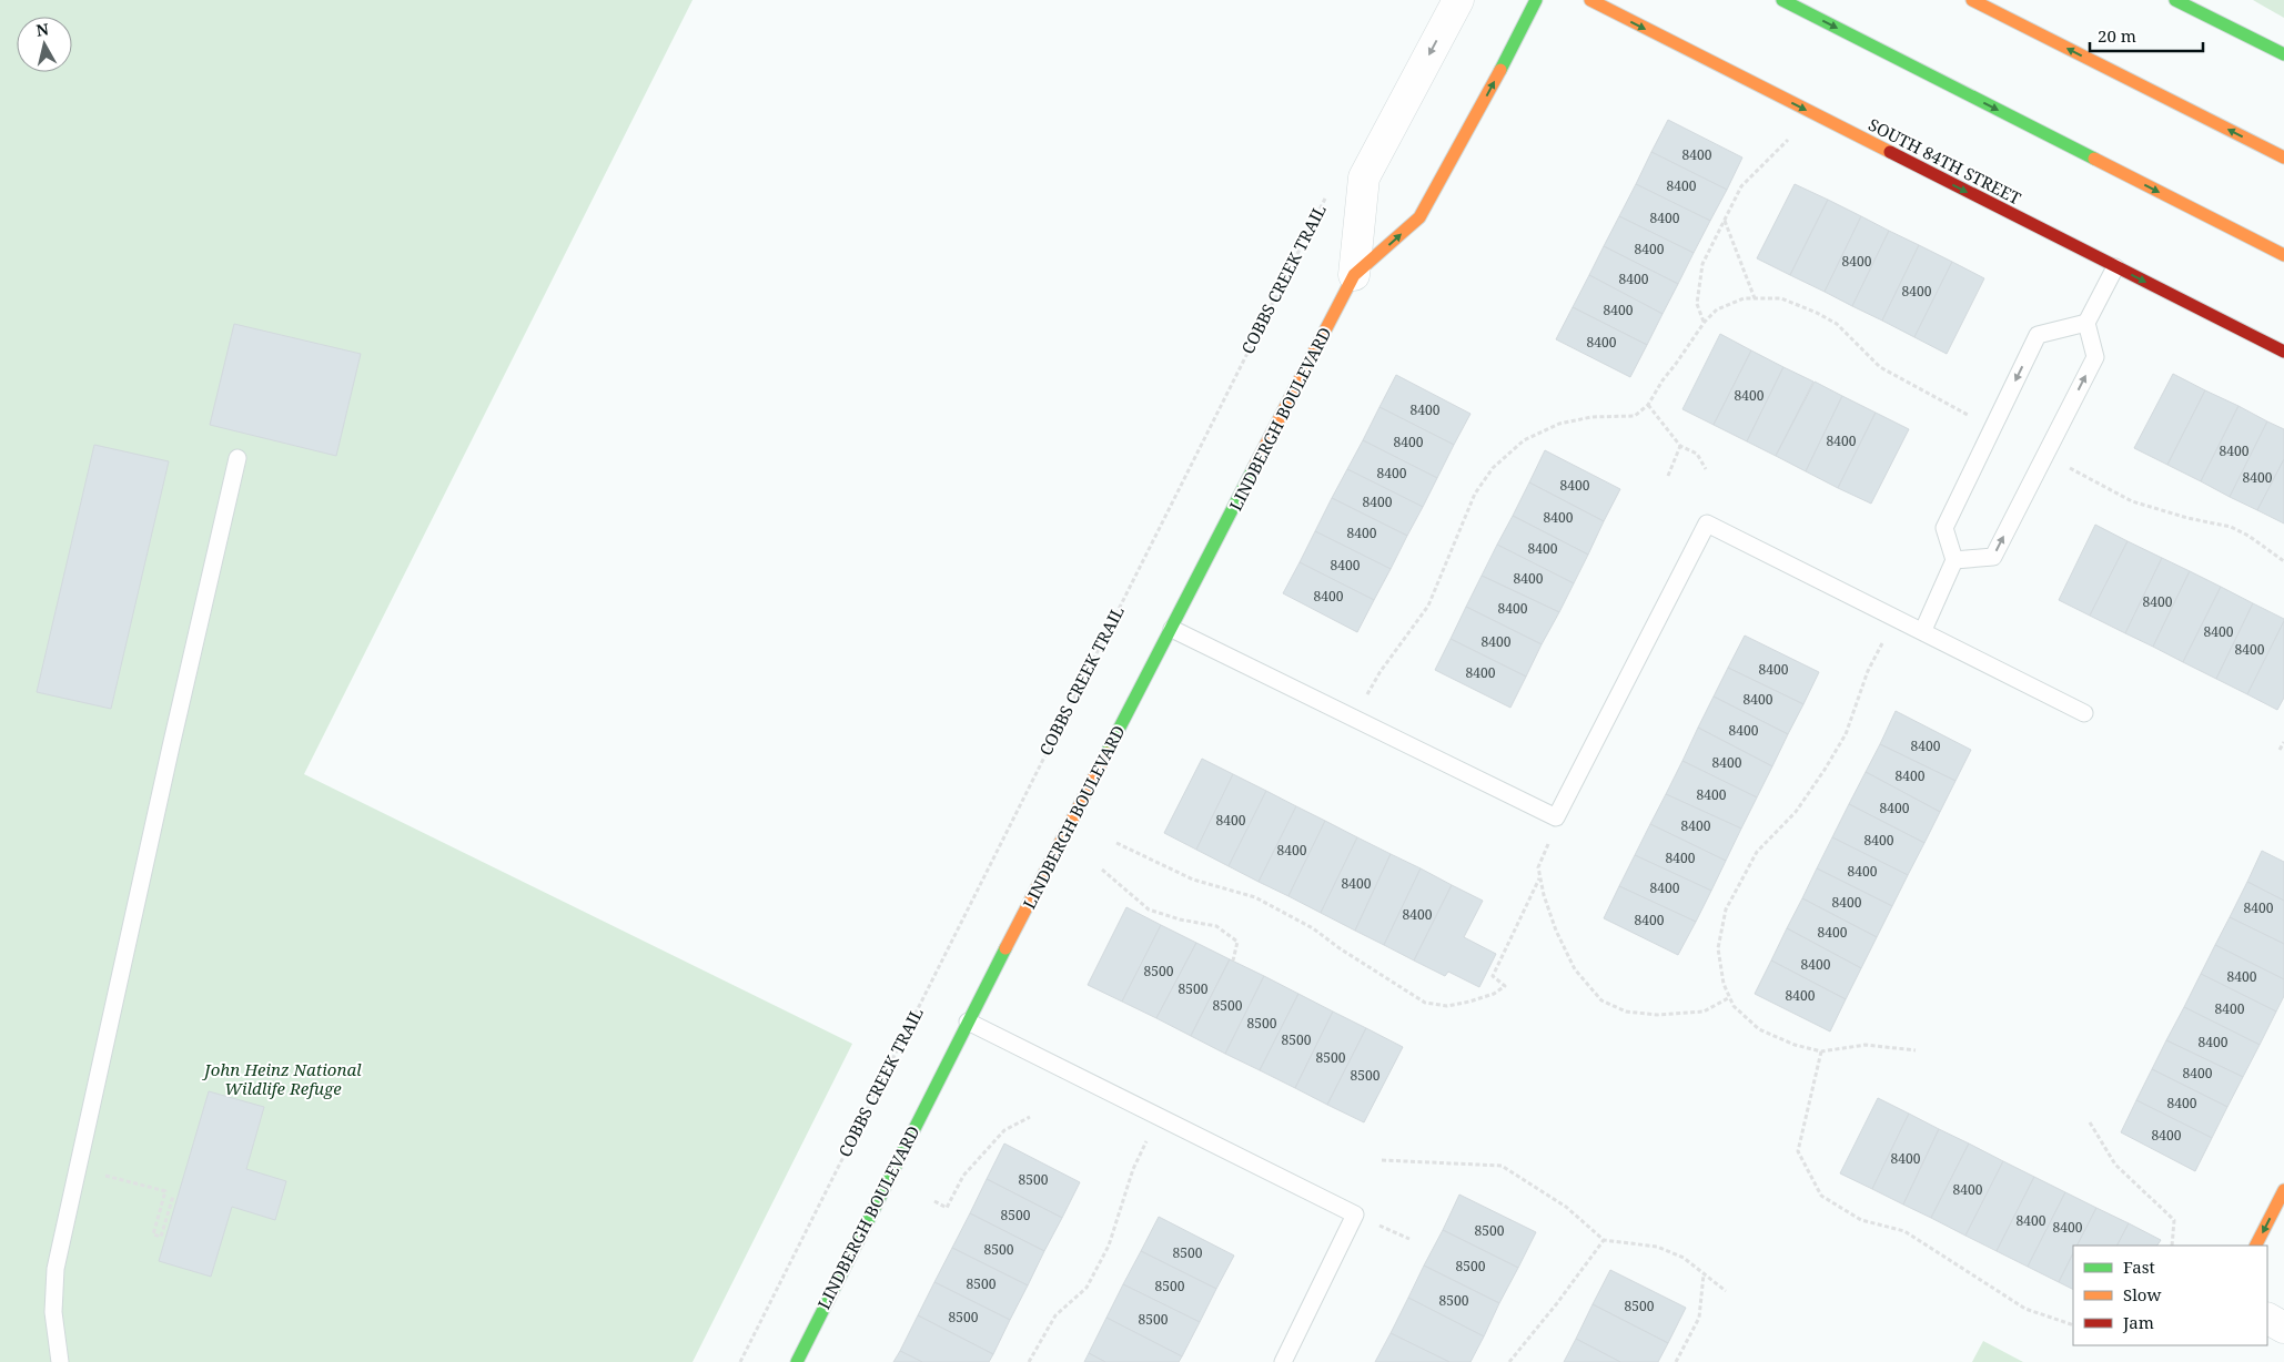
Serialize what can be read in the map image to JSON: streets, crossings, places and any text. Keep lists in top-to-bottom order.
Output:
{
  "streets": {
    "street": ["SOUTH 84TH STREET", "LINDBERGH BOULEVARD"],
    "path": ["COBBS CREEK TRAIL"]
  },
  "parks": ["John Heinz National Wildlife Refuge"],
  "house_numbers": [
    "8400",
    "8400",
    "8400",
    "8400",
    "8400",
    "8400",
    "8400",
    "8400",
    "8400",
    "8400",
    "8400",
    "8400",
    "8400",
    "8400",
    "8400",
    "8400",
    "8400",
    "8400",
    "8400",
    "8400",
    "8400",
    "8400",
    "8400",
    "8400",
    "8400",
    "8400",
    "8400",
    "8400",
    "8400",
    "8400",
    "8400",
    "8400",
    "8400",
    "8400",
    "8400",
    "8400",
    "8400",
    "8400",
    "8400",
    "8400",
    "8400",
    "8400",
    "8400",
    "8400",
    "8400",
    "8400",
    "8400",
    "8400",
    "8400",
    "8400",
    "8400",
    "8400",
    "8500",
    "8400",
    "8500",
    "8400",
    "8500",
    "8400",
    "8500",
    "8500",
    "8400",
    "8500",
    "8400",
    "8500",
    "8400",
    "8400",
    "8400",
    "8500",
    "8400",
    "8500",
    "8400",
    "8400",
    "8500",
    "8500",
    "8500",
    "8500",
    "8500",
    "8500",
    "8500",
    "8500",
    "8500",
    "8500"
  ],
  "legend": ["Fast", "Slow", "Jam"],
  "scale_bar": "20 m",
  "north": "top"
}
